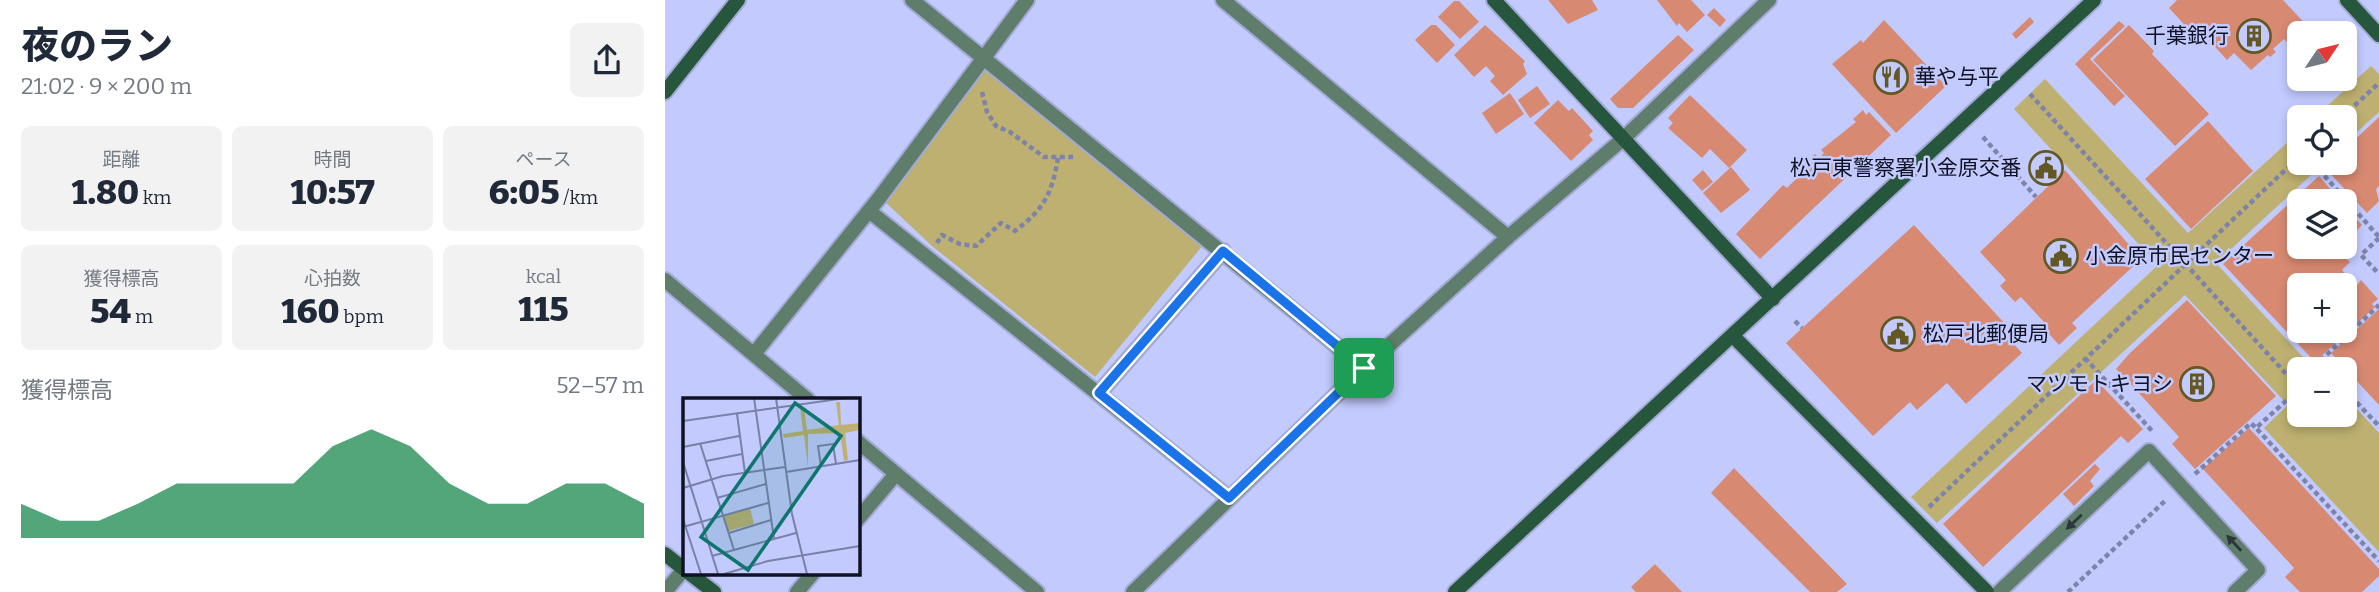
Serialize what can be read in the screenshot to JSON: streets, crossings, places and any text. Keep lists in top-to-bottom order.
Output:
{
  "places": {
    "building": ["千葉銀行", "マツモトキヨシ"],
    "restaurant": ["華や与平"],
    "public building": ["松戸東警察署小金原交番", "小金原市民センター", "松戸北郵便局"]
  },
  "north": "top right",
  "page": {
    "heading": ["夜のラン", "21:02 · 9 × 200 m"],
    "map_buttons": ["+", "−"],
    "stats": [
      ["距離", "1.80 km"],
      ["時間", "10:57"],
      ["ペース", "6:05 /km"],
      ["獲得標高", "54 m"],
      ["心拍数", "160 bpm"],
      ["kcal", "115"]
    ],
    "chart": ["獲得標高", "52–57 m"]
  }
}
